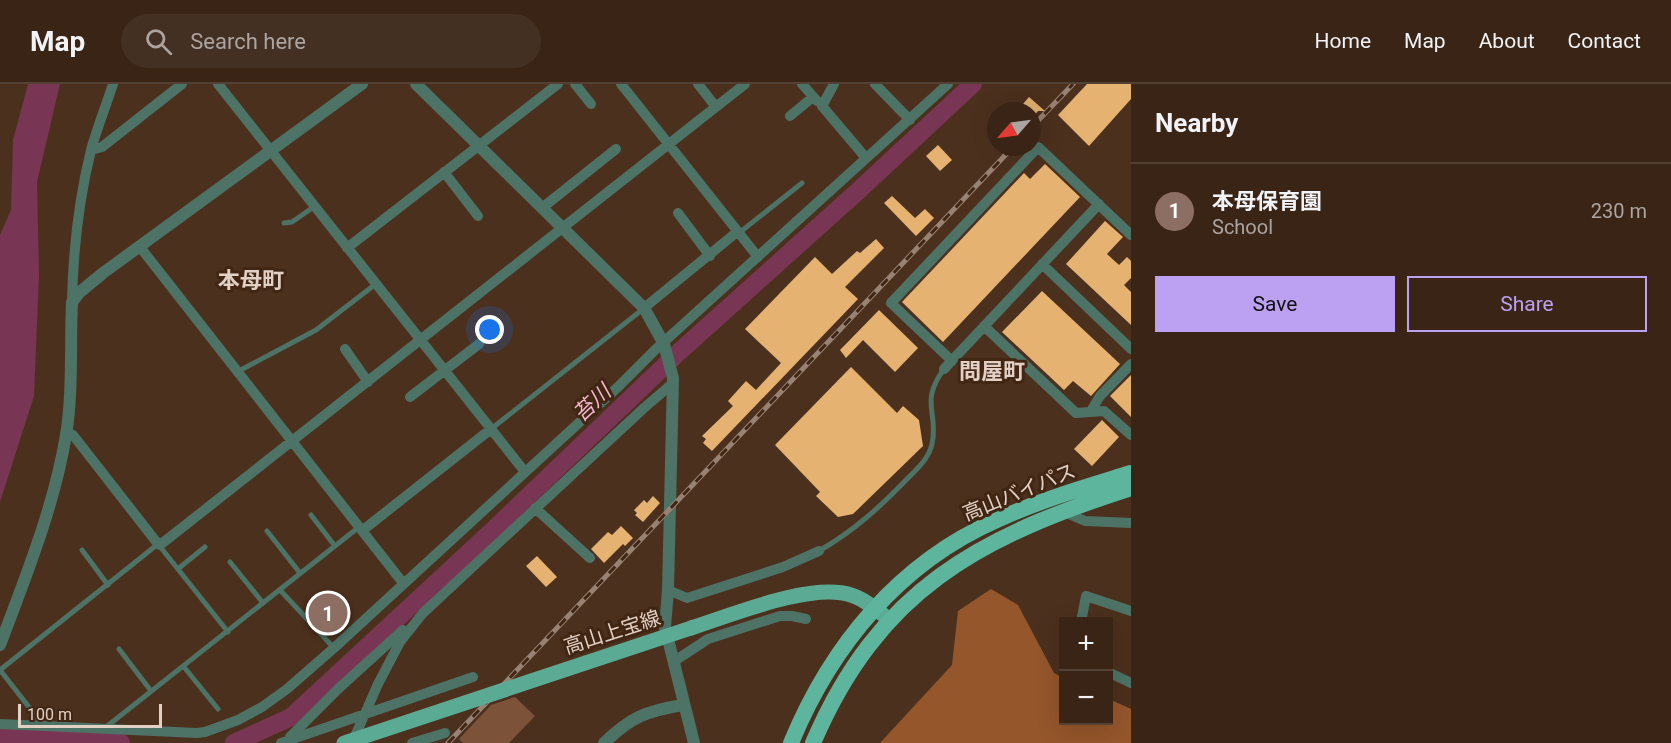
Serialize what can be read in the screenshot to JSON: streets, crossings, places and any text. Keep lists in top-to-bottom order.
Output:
{
  "streets": {
    "highway": ["高山バイパス"],
    "main road": ["高山上宝線"]
  },
  "crossings": [
    ["高山バイパス", "高山上宝線"]
  ],
  "districts": ["本母町", "問屋町"],
  "water": ["苔川"],
  "scale_bar": "100 m",
  "north": "bottom left",
  "page": {
    "header": "Map",
    "search": "Search here",
    "nav": [
      "Home",
      "Map",
      "About",
      "Contact"
    ],
    "heading": "Nearby",
    "list": [
      {
        "mark": "1",
        "name": "本母保育園",
        "note": "School",
        "value": "230 m"
      }
    ],
    "buttons": ["Save", "Share"],
    "pins": "1",
    "map_buttons": ["+", "−"],
    "scale": "100 m"
  }
}
